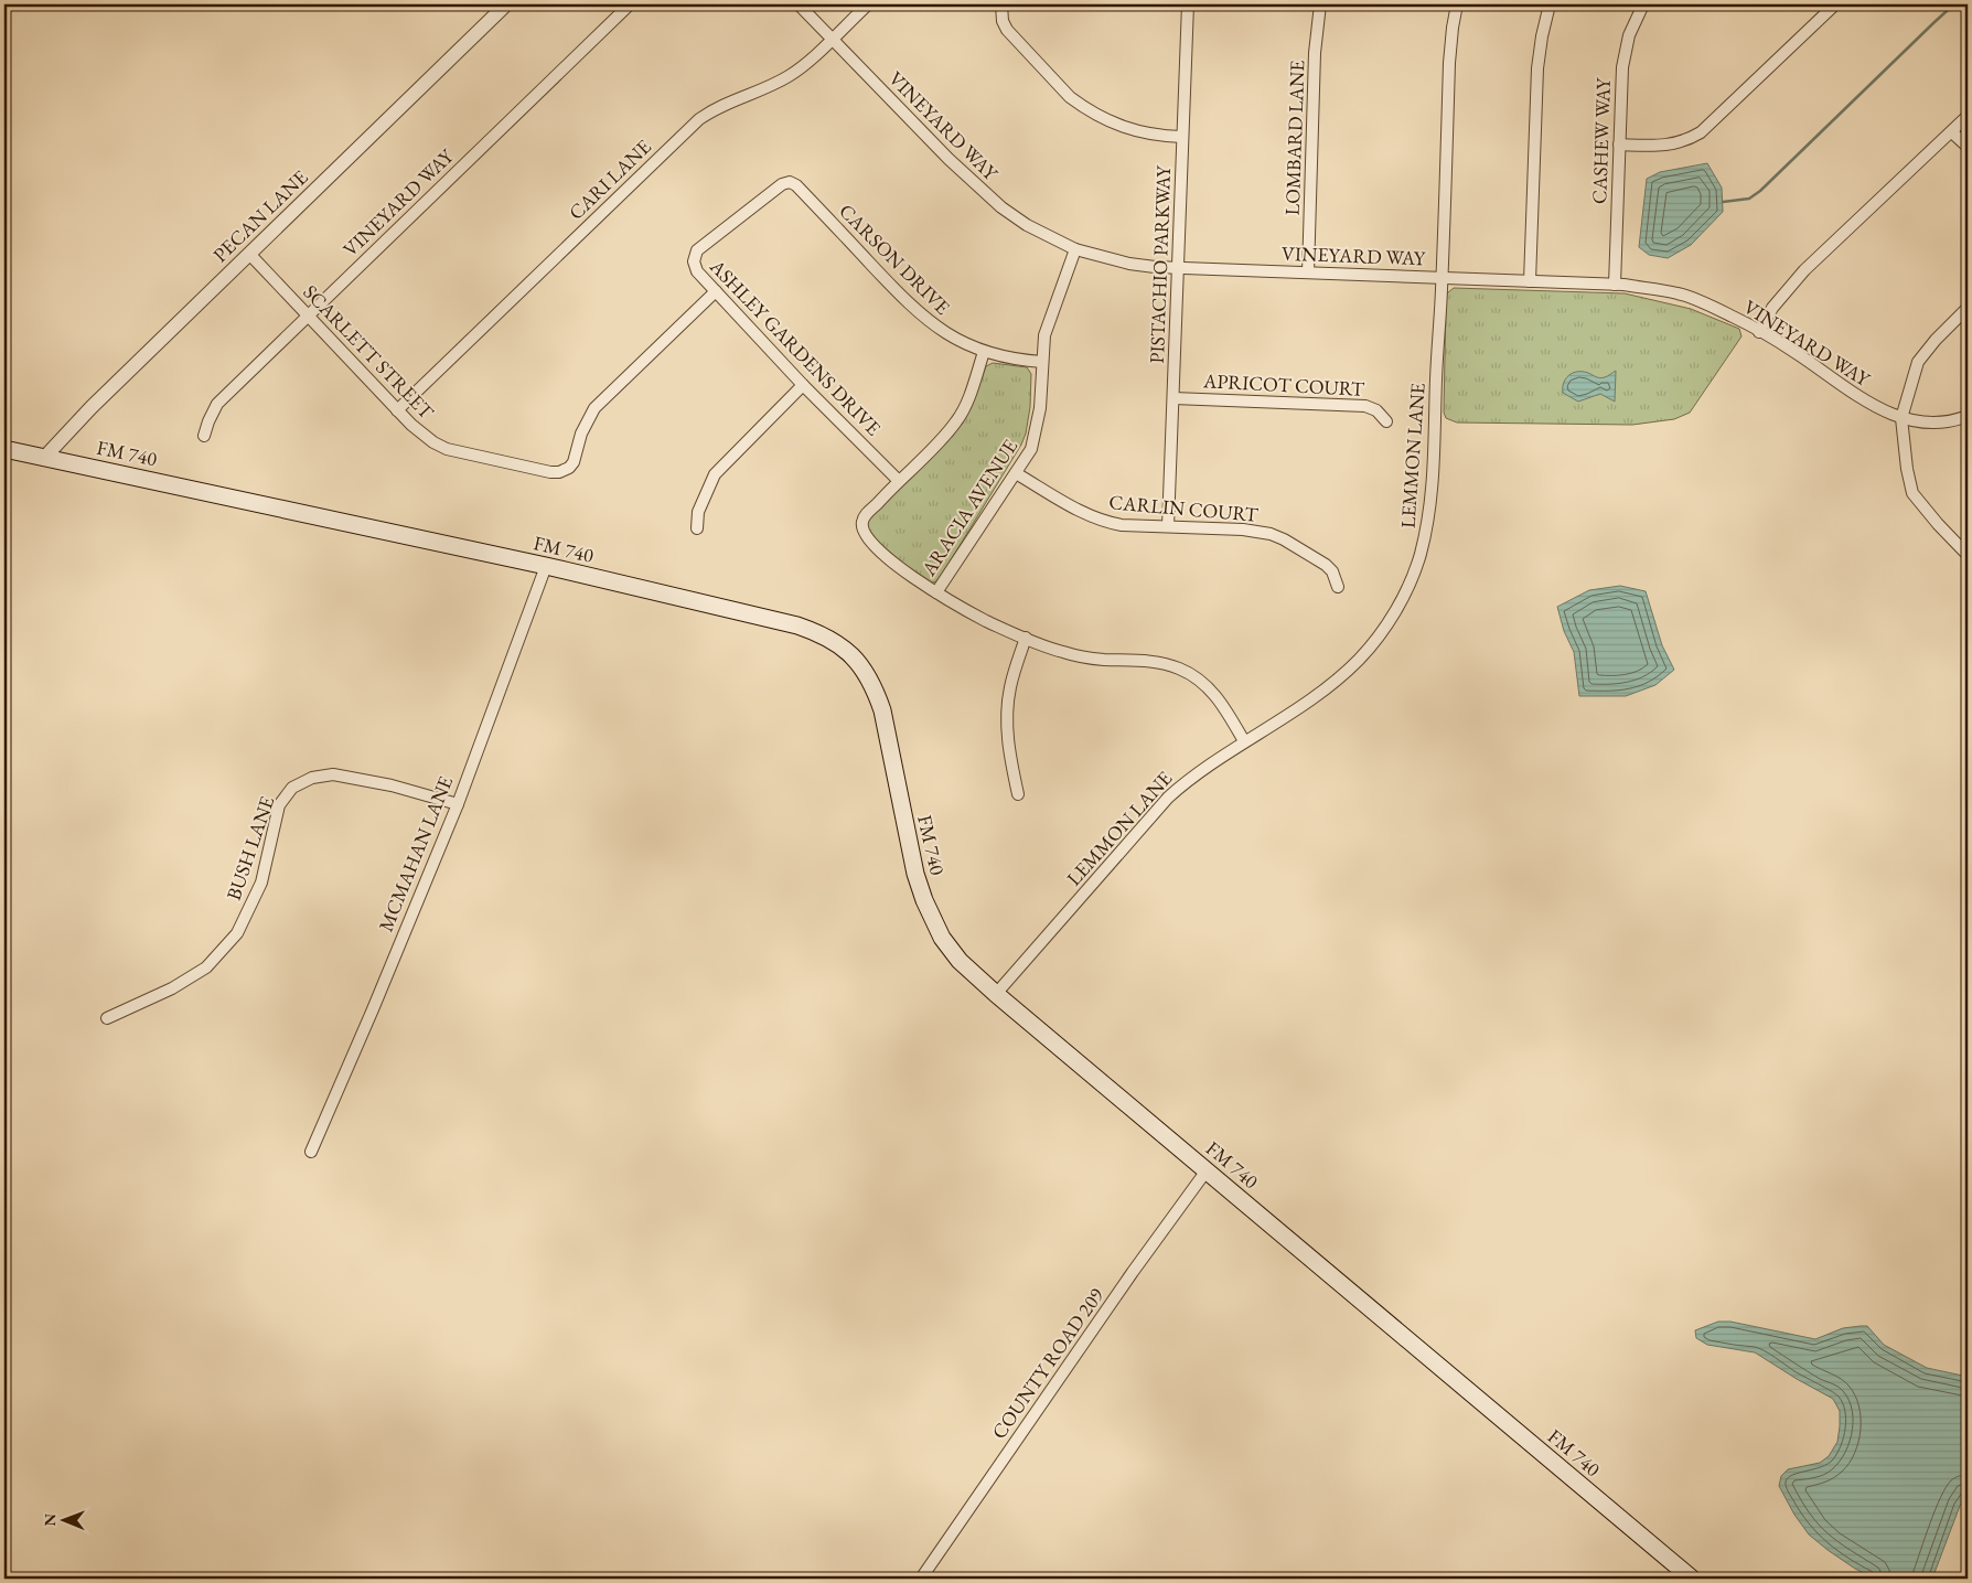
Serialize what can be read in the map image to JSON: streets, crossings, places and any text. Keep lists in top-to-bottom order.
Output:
{
  "streets": {
    "main road": ["FM 740"],
    "street": [
      "VINEYARD WAY",
      "LOMBARD LANE",
      "CASHEW WAY",
      "CARI LANE",
      "PECAN LANE",
      "CARSON DRIVE",
      "PISTACHIO PARKWAY",
      "ASHLEY GARDENS DRIVE",
      "SCARLETT STREET",
      "APRICOT COURT",
      "LEMMON LANE",
      "ARACIA AVENUE",
      "CARLIN COURT",
      "BUSH LANE",
      "MCMAHAN LANE",
      "COUNTY ROAD 209"
    ]
  },
  "crossings": [
    ["VINEYARD WAY", "LOMBARD LANE"],
    ["VINEYARD WAY", "CASHEW WAY"],
    ["VINEYARD WAY", "CARI LANE"],
    ["VINEYARD WAY", "PISTACHIO PARKWAY"],
    ["VINEYARD WAY", "SCARLETT STREET"],
    ["VINEYARD WAY", "LEMMON LANE"],
    ["VINEYARD WAY", "ARACIA AVENUE"],
    ["CARI LANE", "SCARLETT STREET"],
    ["PECAN LANE", "SCARLETT STREET"],
    ["PECAN LANE", "FM 740"],
    ["CARSON DRIVE", "ASHLEY GARDENS DRIVE"],
    ["CARSON DRIVE", "ARACIA AVENUE"],
    ["PISTACHIO PARKWAY", "APRICOT COURT"],
    ["PISTACHIO PARKWAY", "CARLIN COURT"],
    ["ASHLEY GARDENS DRIVE", "SCARLETT STREET"],
    ["FM 740", "LEMMON LANE"],
    ["FM 740", "MCMAHAN LANE"],
    ["FM 740", "COUNTY ROAD 209"],
    ["ARACIA AVENUE", "CARLIN COURT"],
    ["BUSH LANE", "MCMAHAN LANE"]
  ],
  "north": "left"
}
